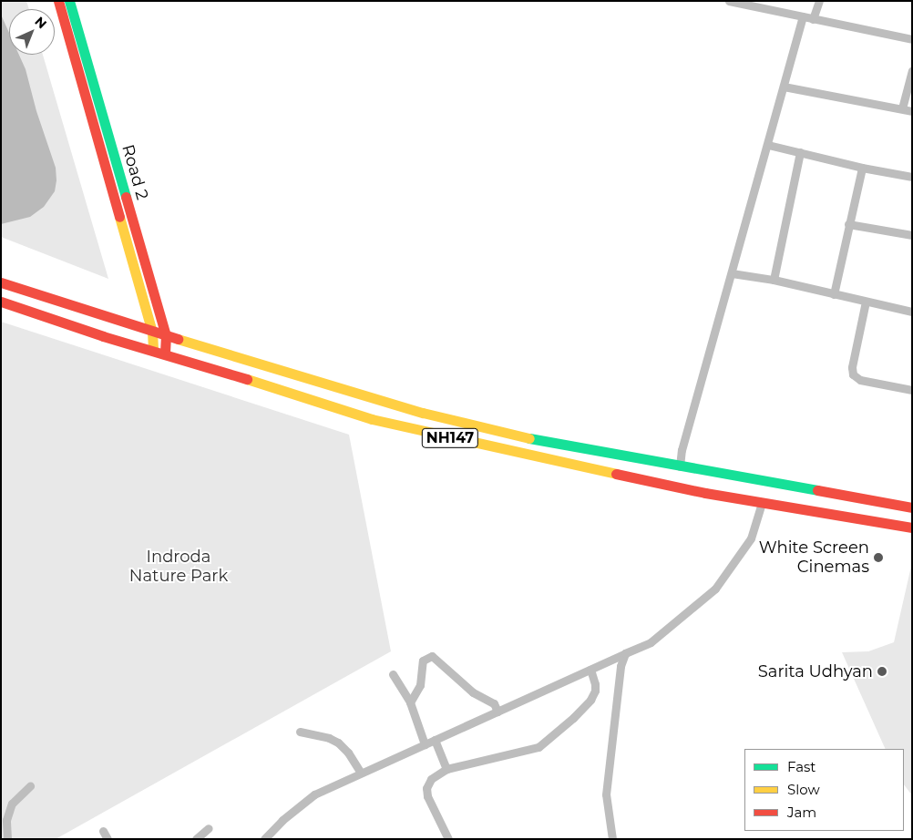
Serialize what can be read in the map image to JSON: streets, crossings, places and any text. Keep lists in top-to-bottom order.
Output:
{
  "streets": {
    "main road": ["Road 2", "NH147"]
  },
  "crossings": [
    ["Road 2", "NH147"]
  ],
  "parks": ["Indroda Nature Park"],
  "places": ["White Screen Cinemas", "Sarita Udhyan"],
  "legend": ["Fast", "Slow", "Jam"],
  "north": "top right"
}
